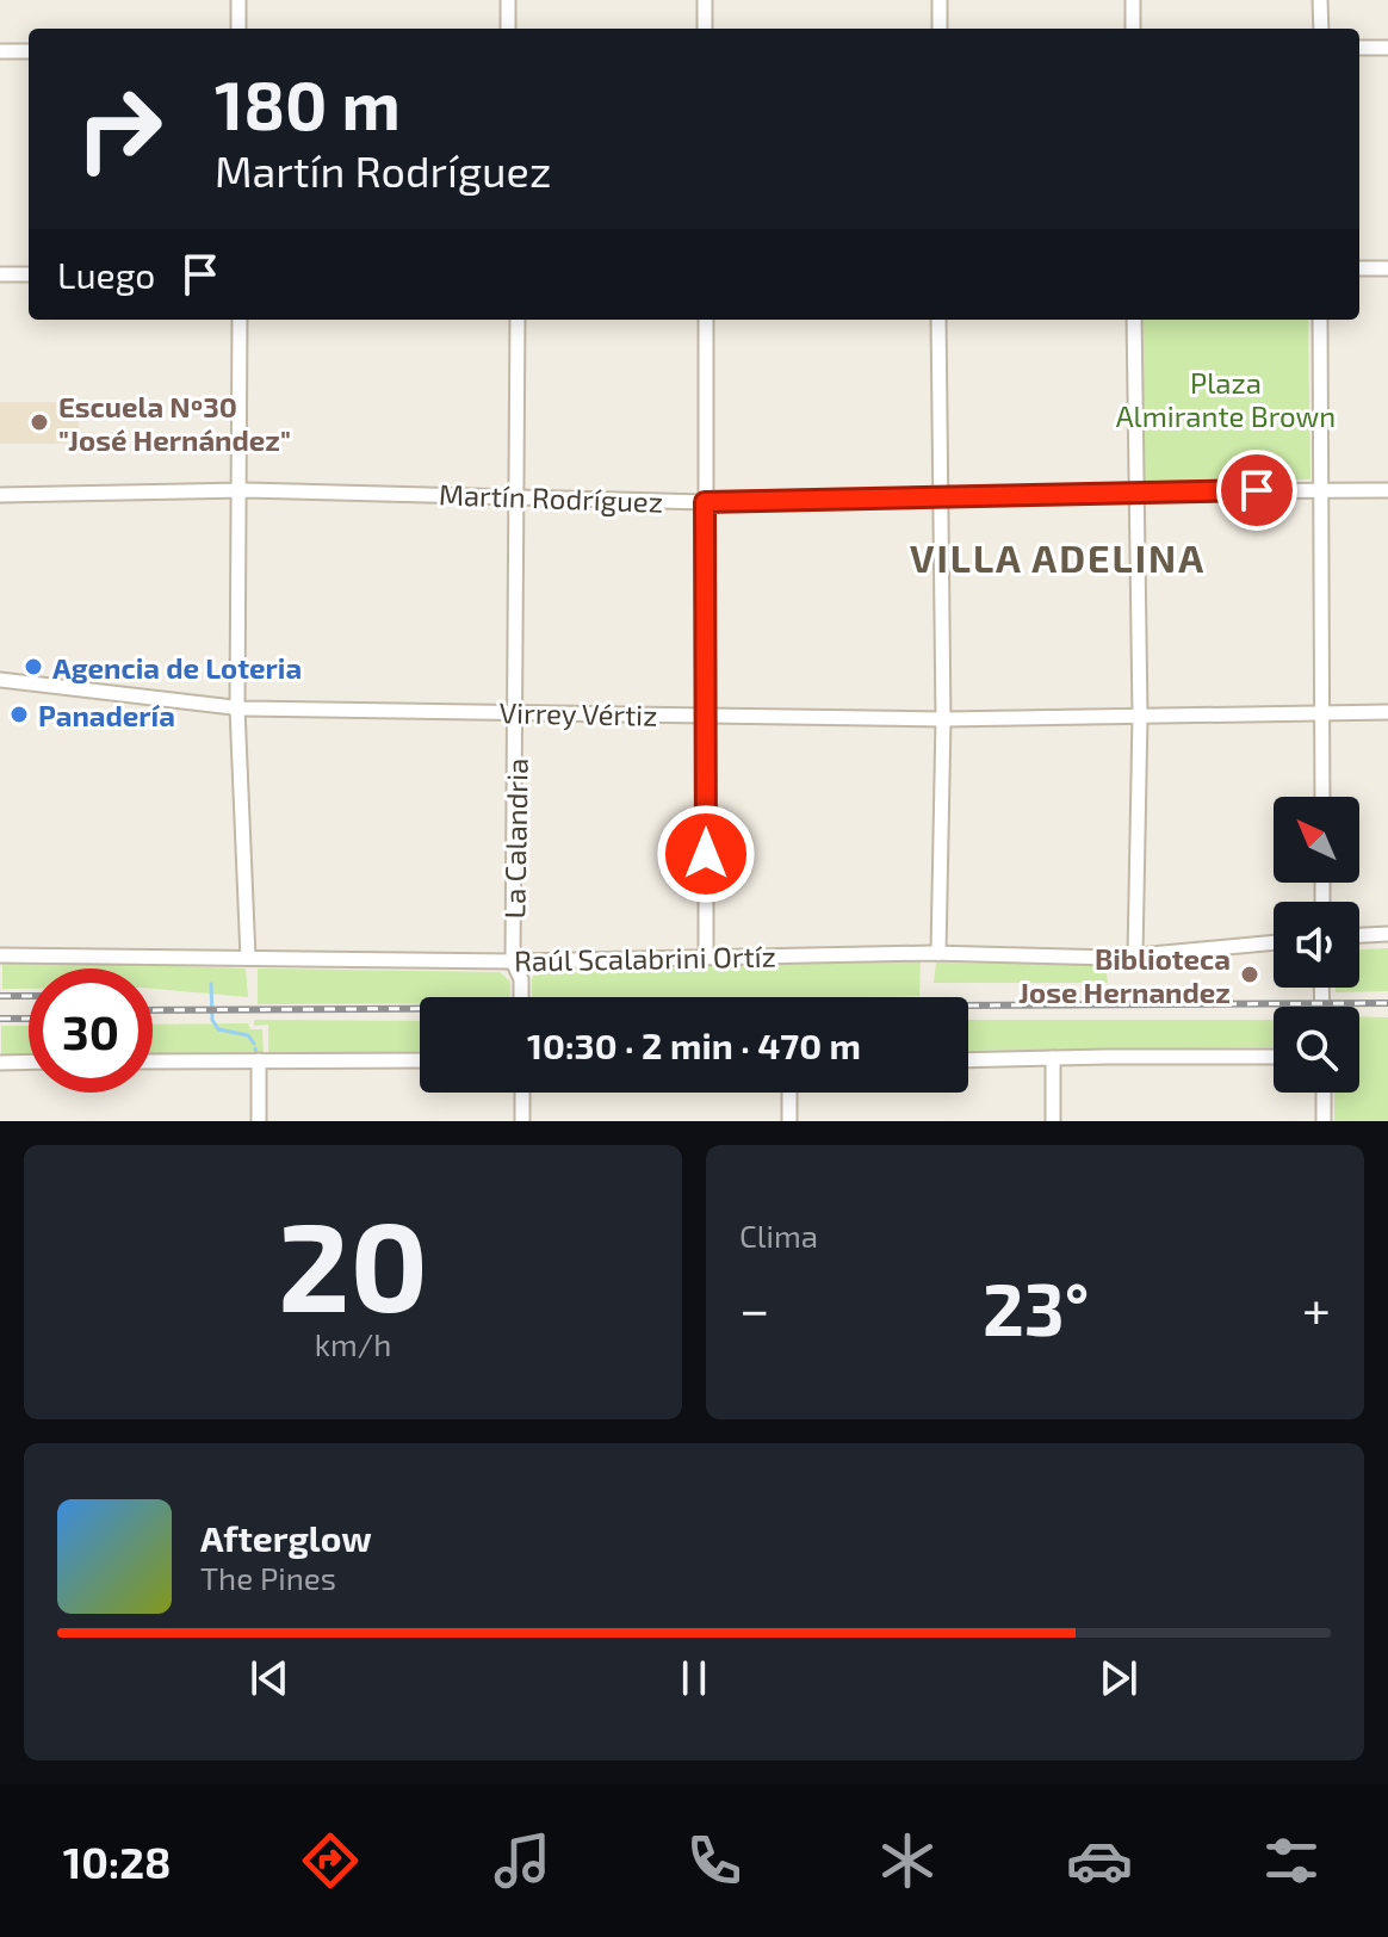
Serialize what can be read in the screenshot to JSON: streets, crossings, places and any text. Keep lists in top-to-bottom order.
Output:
{
  "streets": {
    "street": [
      "Martín Rodríguez",
      "Virrey Vértiz",
      "La Calandria",
      "Raúl Scalabrini Ortíz"
    ]
  },
  "crossings": [
    ["Martín Rodríguez", "La Calandria"],
    ["Virrey Vértiz", "La Calandria"],
    ["La Calandria", "Raúl Scalabrini Ortíz"]
  ],
  "districts": ["VILLA ADELINA"],
  "parks": ["Plaza Almirante Brown"],
  "places": [
    "Escuela Nº30 \"José Hernández\"",
    "Agencia de Loteria",
    "Panadería",
    "Biblioteca Jose Hernandez"
  ],
  "north": "top left",
  "page": {
    "turn": ["180 m", "Martín Rodríguez"],
    "then": "Luego",
    "limit": "30",
    "trip": "10:30 · 2 min · 470 m",
    "tile": [
      ["20", "km/h"],
      "Clima"
    ],
    "heat": ["−", "23°", "+"],
    "song": ["Afterglow", "The Pines"],
    "tabs": "10:28"
  }
}
